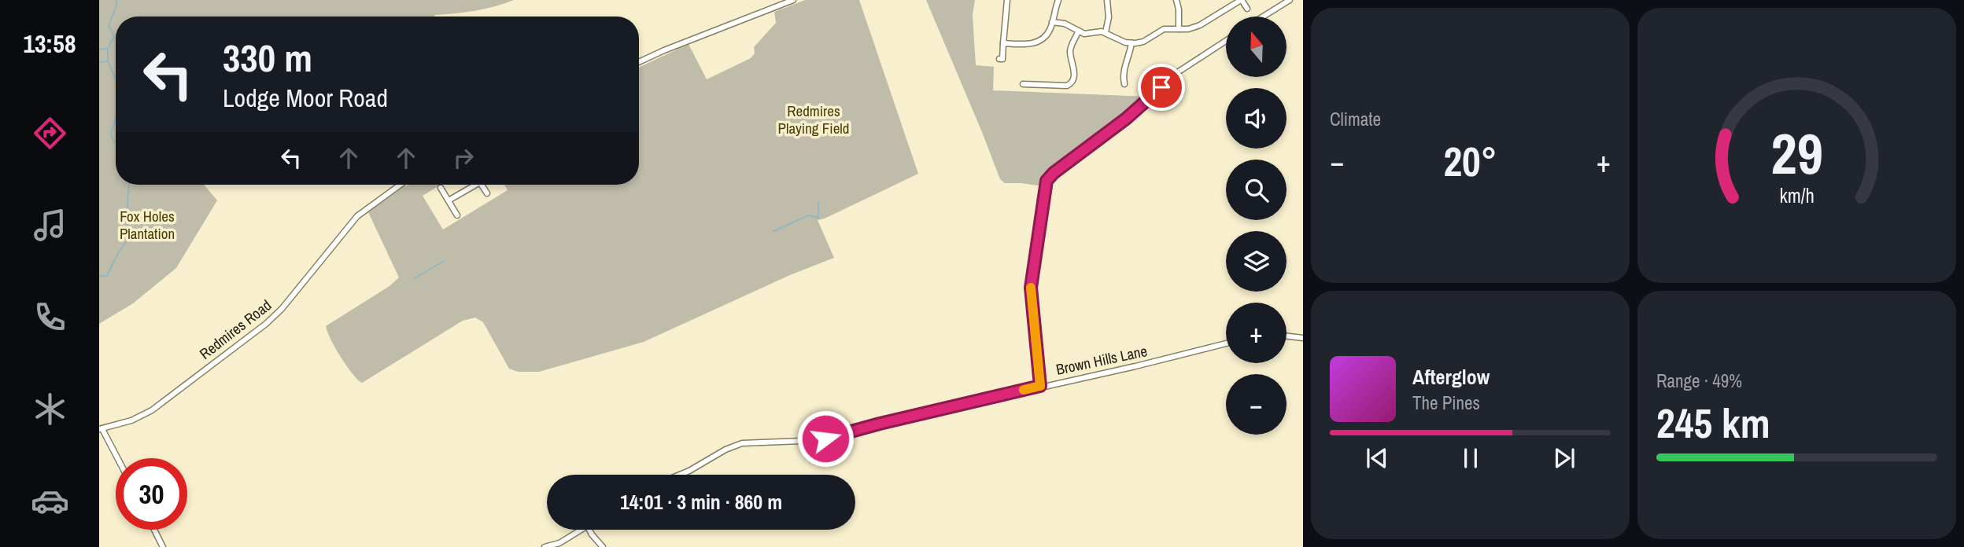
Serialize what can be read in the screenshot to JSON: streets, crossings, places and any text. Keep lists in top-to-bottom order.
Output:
{
  "streets": {
    "street": ["Redmires Road", "Brown Hills Lane"]
  },
  "parks": ["Redmires Playing Field", "Fox Holes Plantation"],
  "north": "top",
  "page": {
    "tabs": "13:58",
    "tile": [
      "Climate",
      ["Range · 49%", "245 km"]
    ],
    "map_buttons": ["+", "−"],
    "turn": ["330 m", "Lodge Moor Road"],
    "heat": ["−", "20°", "+"],
    "song": ["Afterglow", "The Pines"],
    "limit": "30",
    "trip": "14:01 · 3 min · 860 m",
    "gauge": ["29", "km/h"]
  }
}
